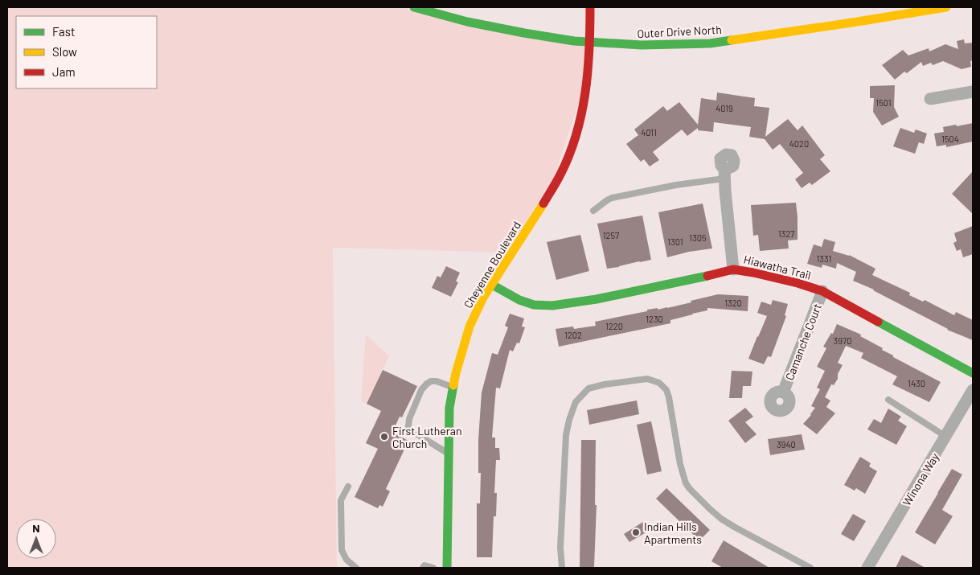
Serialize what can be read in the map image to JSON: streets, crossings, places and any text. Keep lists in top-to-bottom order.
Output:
{
  "streets": {
    "street": [
      "Outer Drive North",
      "Cheyenne Boulevard",
      "Hiawatha Trail",
      "Camanche Court",
      "Winona Way"
    ]
  },
  "crossings": [
    ["Outer Drive North", "Cheyenne Boulevard"],
    ["Cheyenne Boulevard", "Hiawatha Trail"],
    ["Hiawatha Trail", "Camanche Court"]
  ],
  "places": ["First Lutheran Church", "Indian Hills Apartments"],
  "house_numbers": [
    "1501",
    "4019",
    "4011",
    "1504",
    "4020",
    "1327",
    "1257",
    "1305",
    "1301",
    "1331",
    "1320",
    "1230",
    "1220",
    "1202",
    "3970",
    "1430",
    "3940"
  ],
  "legend": ["Fast", "Slow", "Jam"],
  "north": "top"
}
